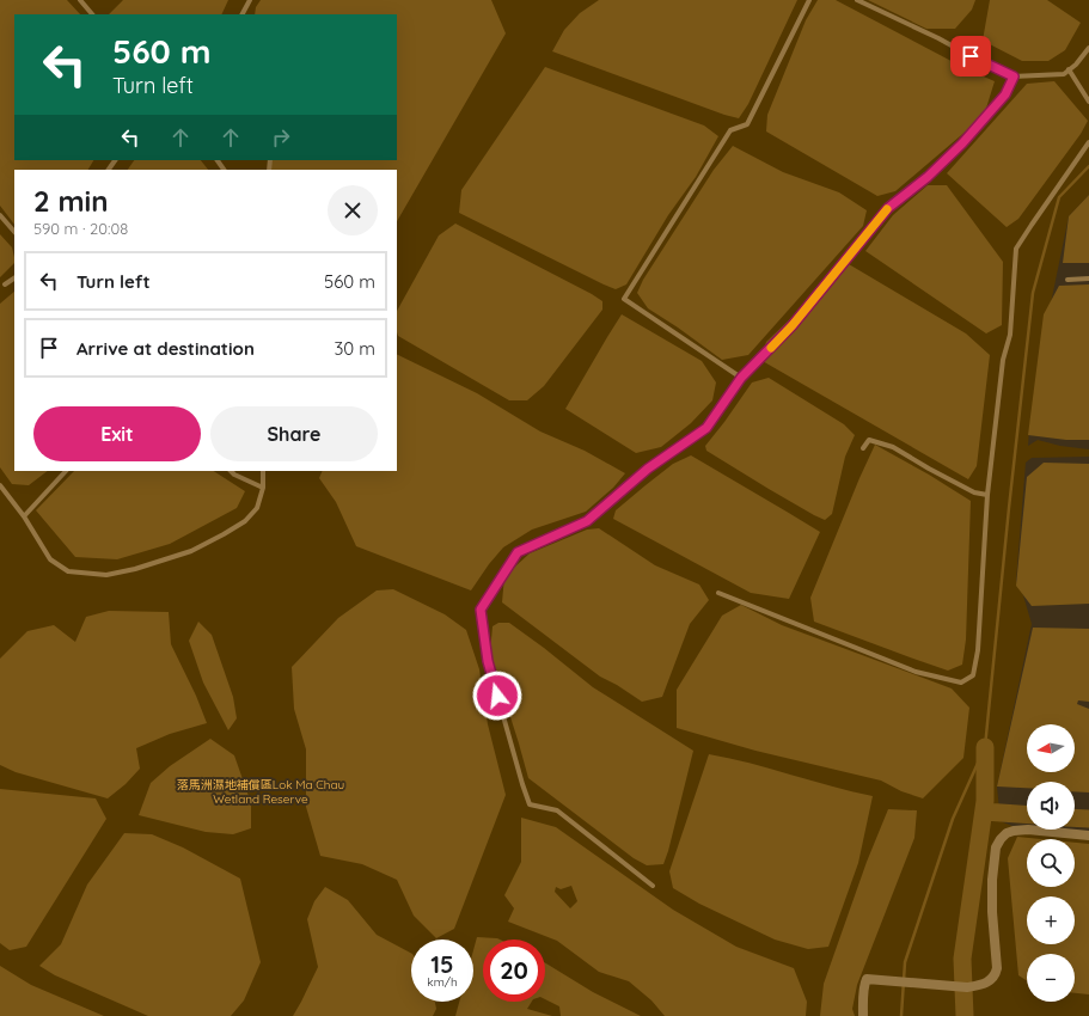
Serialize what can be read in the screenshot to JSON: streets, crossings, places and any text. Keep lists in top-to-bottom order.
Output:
{
  "parks": ["落馬洲濕地補償區Lok Ma Chau Wetland Reserve"],
  "north": "left",
  "page": {
    "turn": ["560 m", "Turn left"],
    "heading": ["2 min", "590 m · 20:08"],
    "list": [
      {
        "name": "Turn left",
        "value": "560 m"
      },
      {
        "name": "Arrive at destination",
        "value": "30 m"
      }
    ],
    "buttons": ["Exit", "Share"],
    "map_buttons": ["+", "−"],
    "speed": "15 km/h",
    "limit": "20"
  }
}
